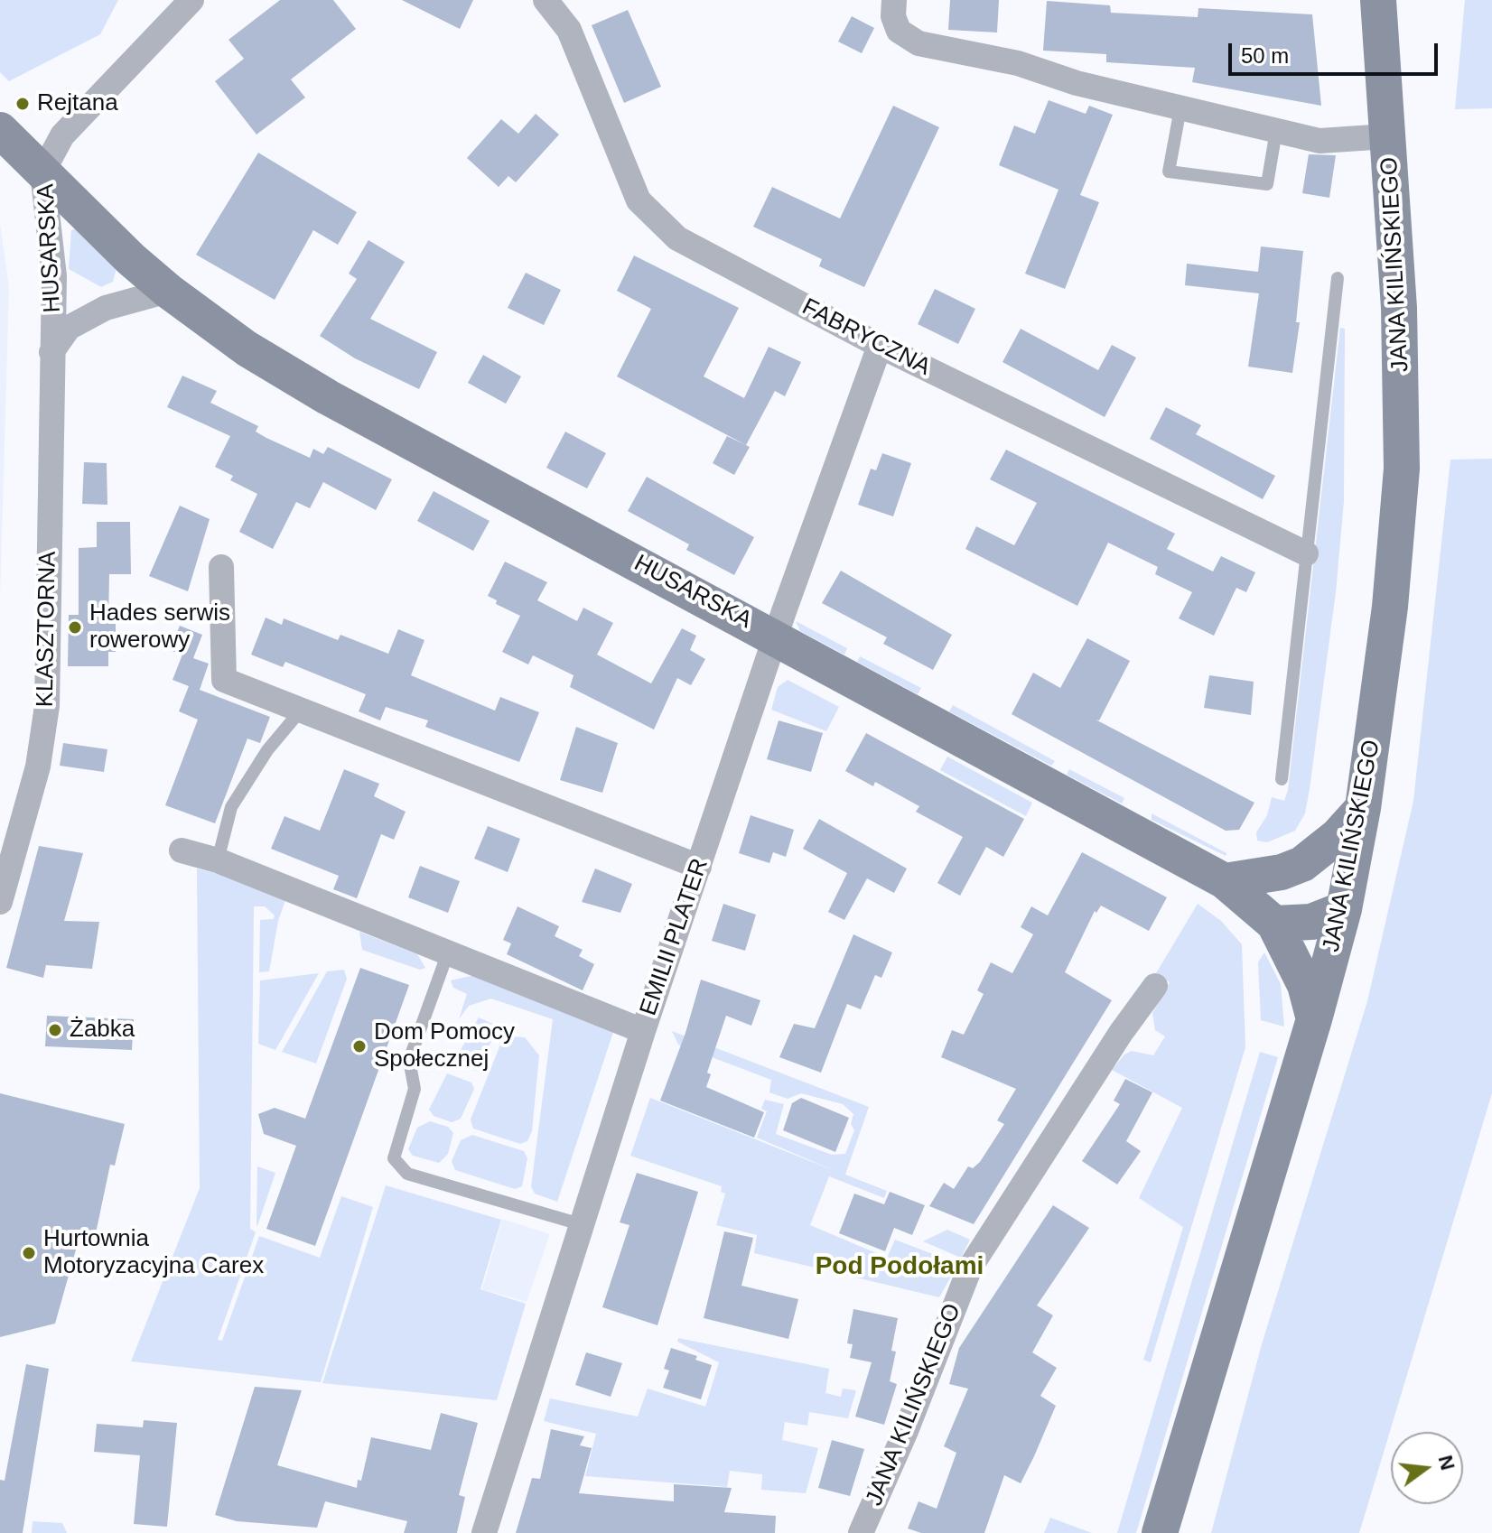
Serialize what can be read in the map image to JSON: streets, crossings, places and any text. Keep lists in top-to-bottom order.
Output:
{
  "streets": {
    "street": [
      "HUSARSKA",
      "JANA KILIŃSKIEGO",
      "FABRYCZNA",
      "KLASZTORNA",
      "EMILII PLATER"
    ]
  },
  "crossings": [
    ["HUSARSKA", "JANA KILIŃSKIEGO"],
    ["HUSARSKA", "KLASZTORNA"],
    ["HUSARSKA", "EMILII PLATER"],
    ["FABRYCZNA", "EMILII PLATER"]
  ],
  "districts": ["Pod Podołami"],
  "places": [
    "Rejtana",
    "Hades serwis rowerowy",
    "Żabka",
    "Dom Pomocy Społecznej",
    "Hurtownia Motoryzacyjna Carex"
  ],
  "scale_bar": "50 m",
  "north": "right"
}
